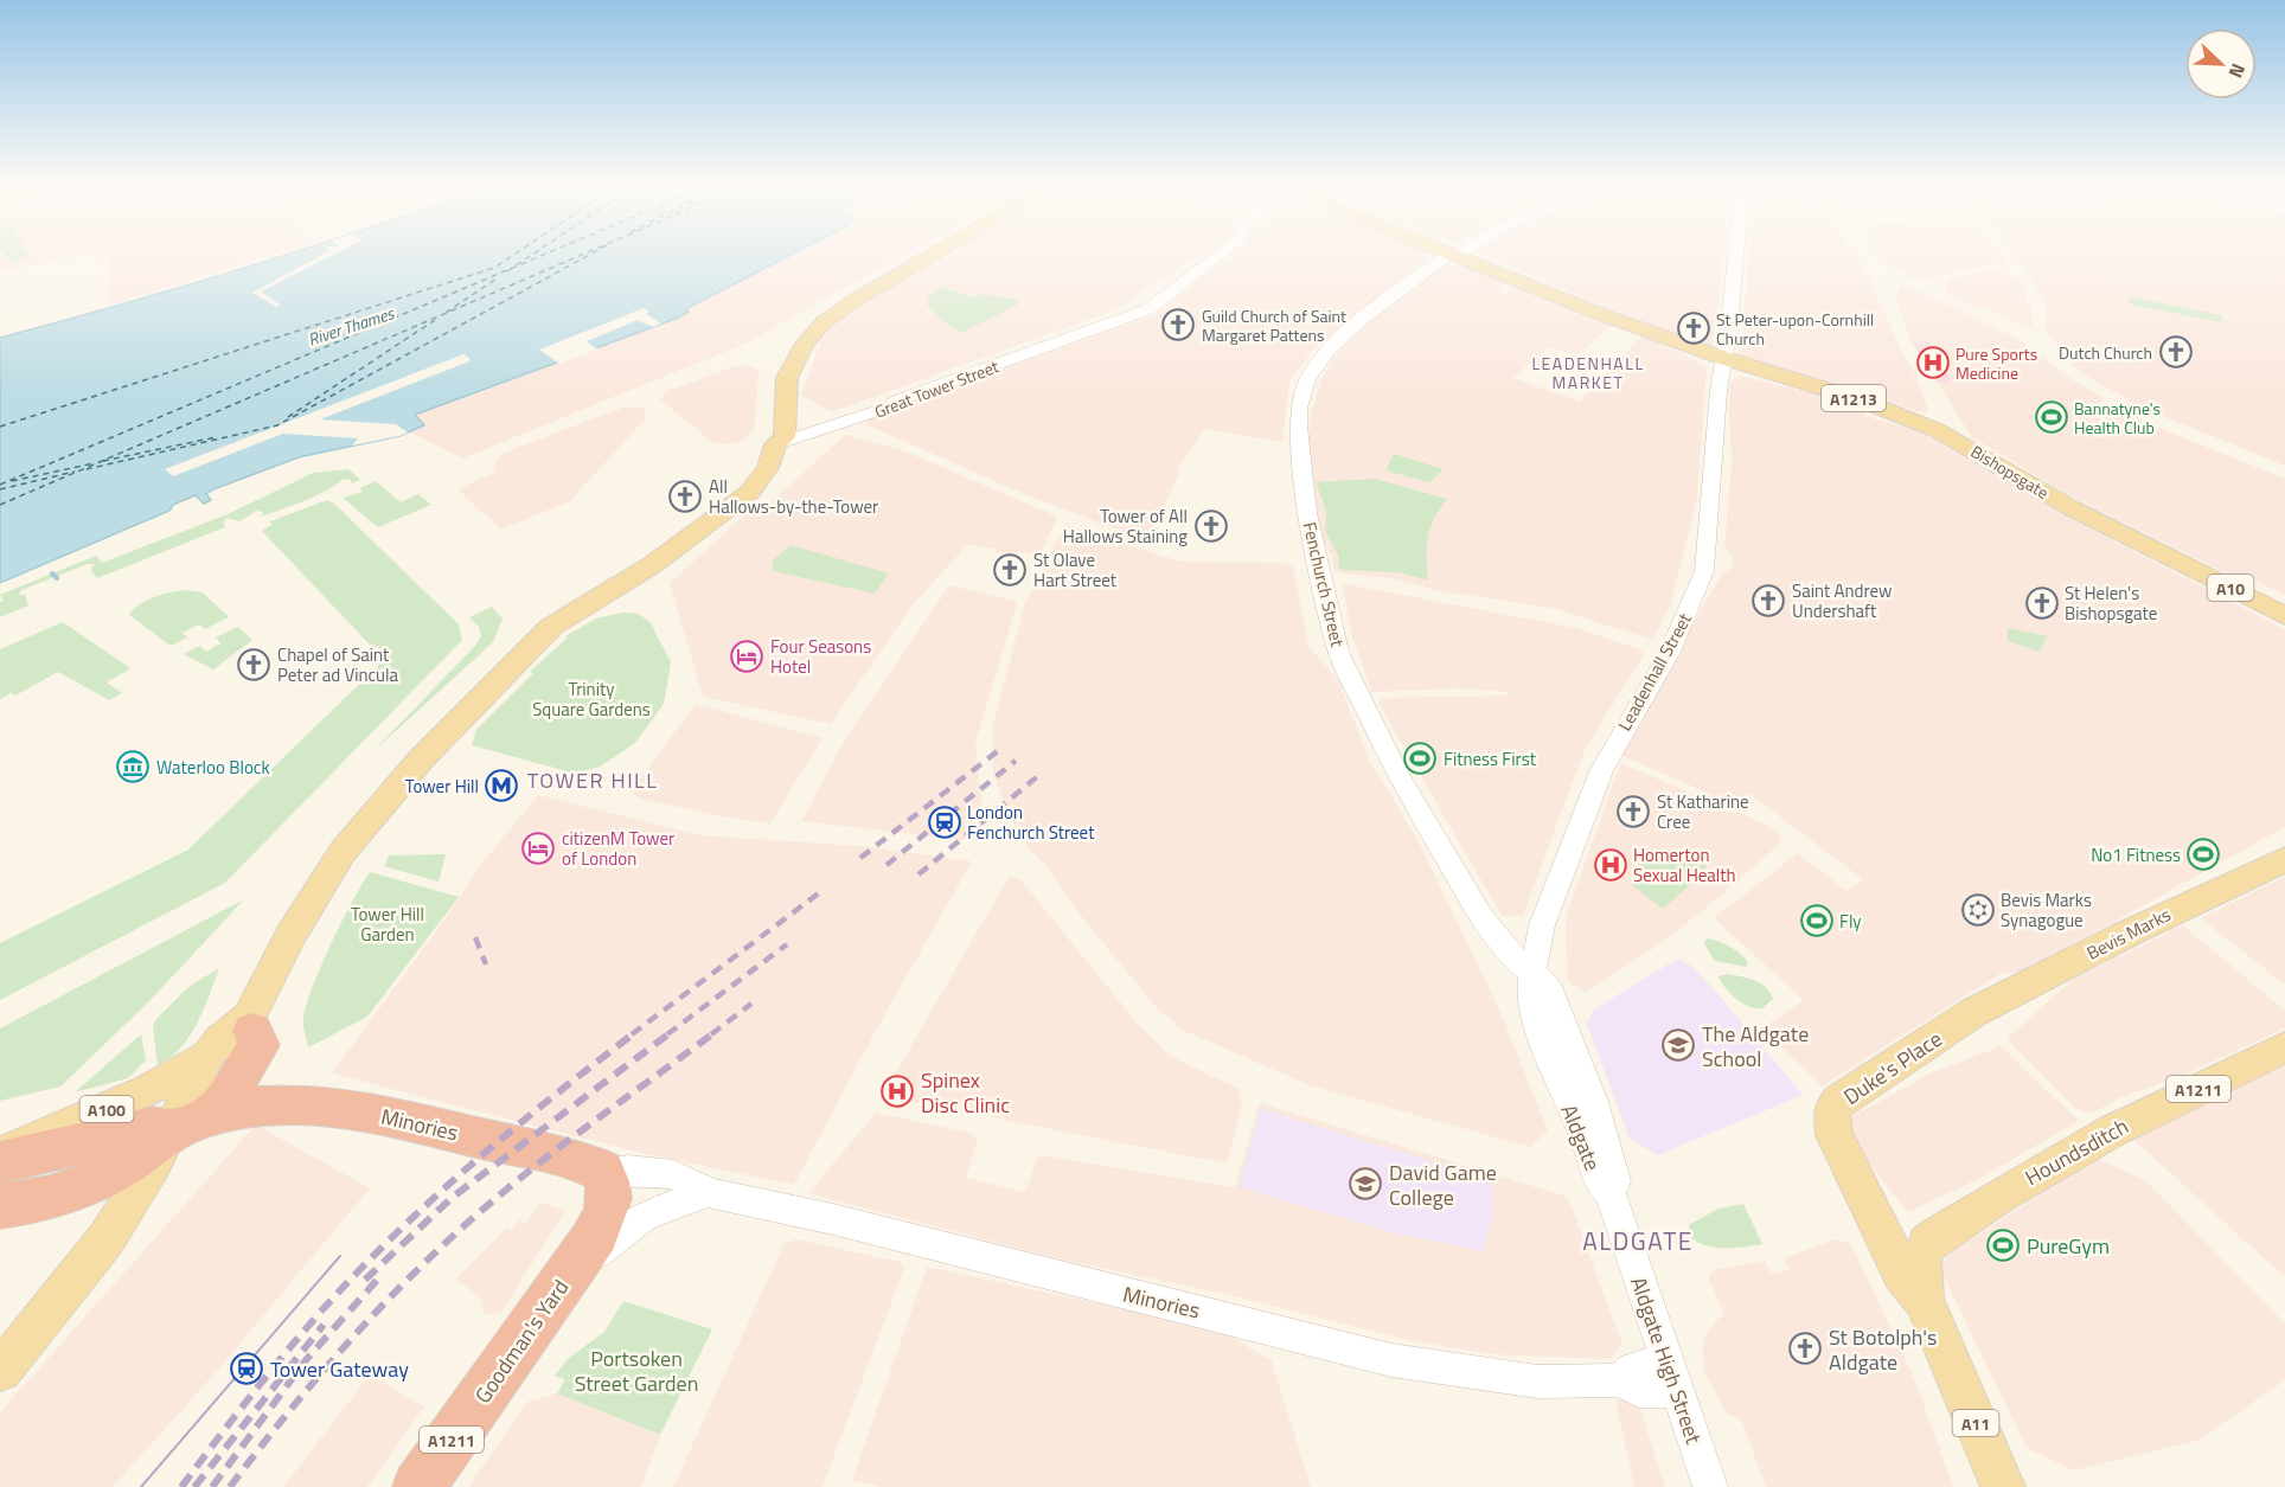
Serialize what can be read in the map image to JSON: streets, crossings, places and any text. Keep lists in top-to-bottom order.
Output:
{
  "streets": {
    "highway": [
      "A1211",
      "A100",
      "Minories",
      "Goodman's Yard"
    ],
    "main road": [
      "A1213",
      "Bishopsgate",
      "A10",
      "Bevis Marks",
      "Duke's Place",
      "Houndsditch",
      "A11"
    ],
    "street": [
      "Great Tower Street",
      "Fenchurch Street",
      "Leadenhall Street",
      "Aldgate",
      "Aldgate High Street"
    ]
  },
  "crossings": [
    ["Great Tower Street", "A100"],
    ["A1213", "Bishopsgate"],
    ["A1213", "Leadenhall Street"],
    ["Bishopsgate", "Leadenhall Street"],
    ["Fenchurch Street", "Leadenhall Street"],
    ["Fenchurch Street", "Aldgate"],
    ["Leadenhall Street", "Aldgate"],
    ["Bevis Marks", "Duke's Place"],
    ["Duke's Place", "Houndsditch"],
    ["Duke's Place", "A11"],
    ["A1211", "Minories"],
    ["A1211", "Goodman's Yard"],
    ["A100", "Minories"],
    ["Minories", "Aldgate High Street"],
    ["Aldgate", "Aldgate High Street"],
    ["Houndsditch", "A11"]
  ],
  "districts": ["LEADENHALL MARKET", "TOWER HILL", "ALDGATE"],
  "water": ["River Thames"],
  "parks": ["Trinity Square Gardens", "Tower Hill Garden", "Portsoken Street Garden"],
  "places": {
    "church": [
      "Guild Church of Saint Margaret Pattens",
      "St Peter-upon-Cornhill Church",
      "Dutch Church",
      "All Hallows-by-the-Tower",
      "Tower of All Hallows Staining",
      "St Olave Hart Street",
      "Saint Andrew Undershaft",
      "St Helen's Bishopsgate",
      "Chapel of Saint Peter ad Vincula",
      "St Katharine Cree",
      "St Botolph's Aldgate"
    ],
    "hospital": ["Pure Sports Medicine", "Homerton Sexual Health", "Spinex Disc Clinic"],
    "sports": [
      "Bannatyne's Health Club",
      "Fitness First",
      "No1 Fitness",
      "Fly",
      "PureGym"
    ],
    "hotel": ["Four Seasons Hotel", "citizenM Tower of London"],
    "museum": ["Waterloo Block"],
    "metro station": ["Tower Hill"],
    "station": ["London Fenchurch Street", "Tower Gateway"],
    "synagogue": ["Bevis Marks Synagogue"],
    "school or university": ["The Aldgate School", "David Game College"]
  },
  "north": "bottom right"
}
